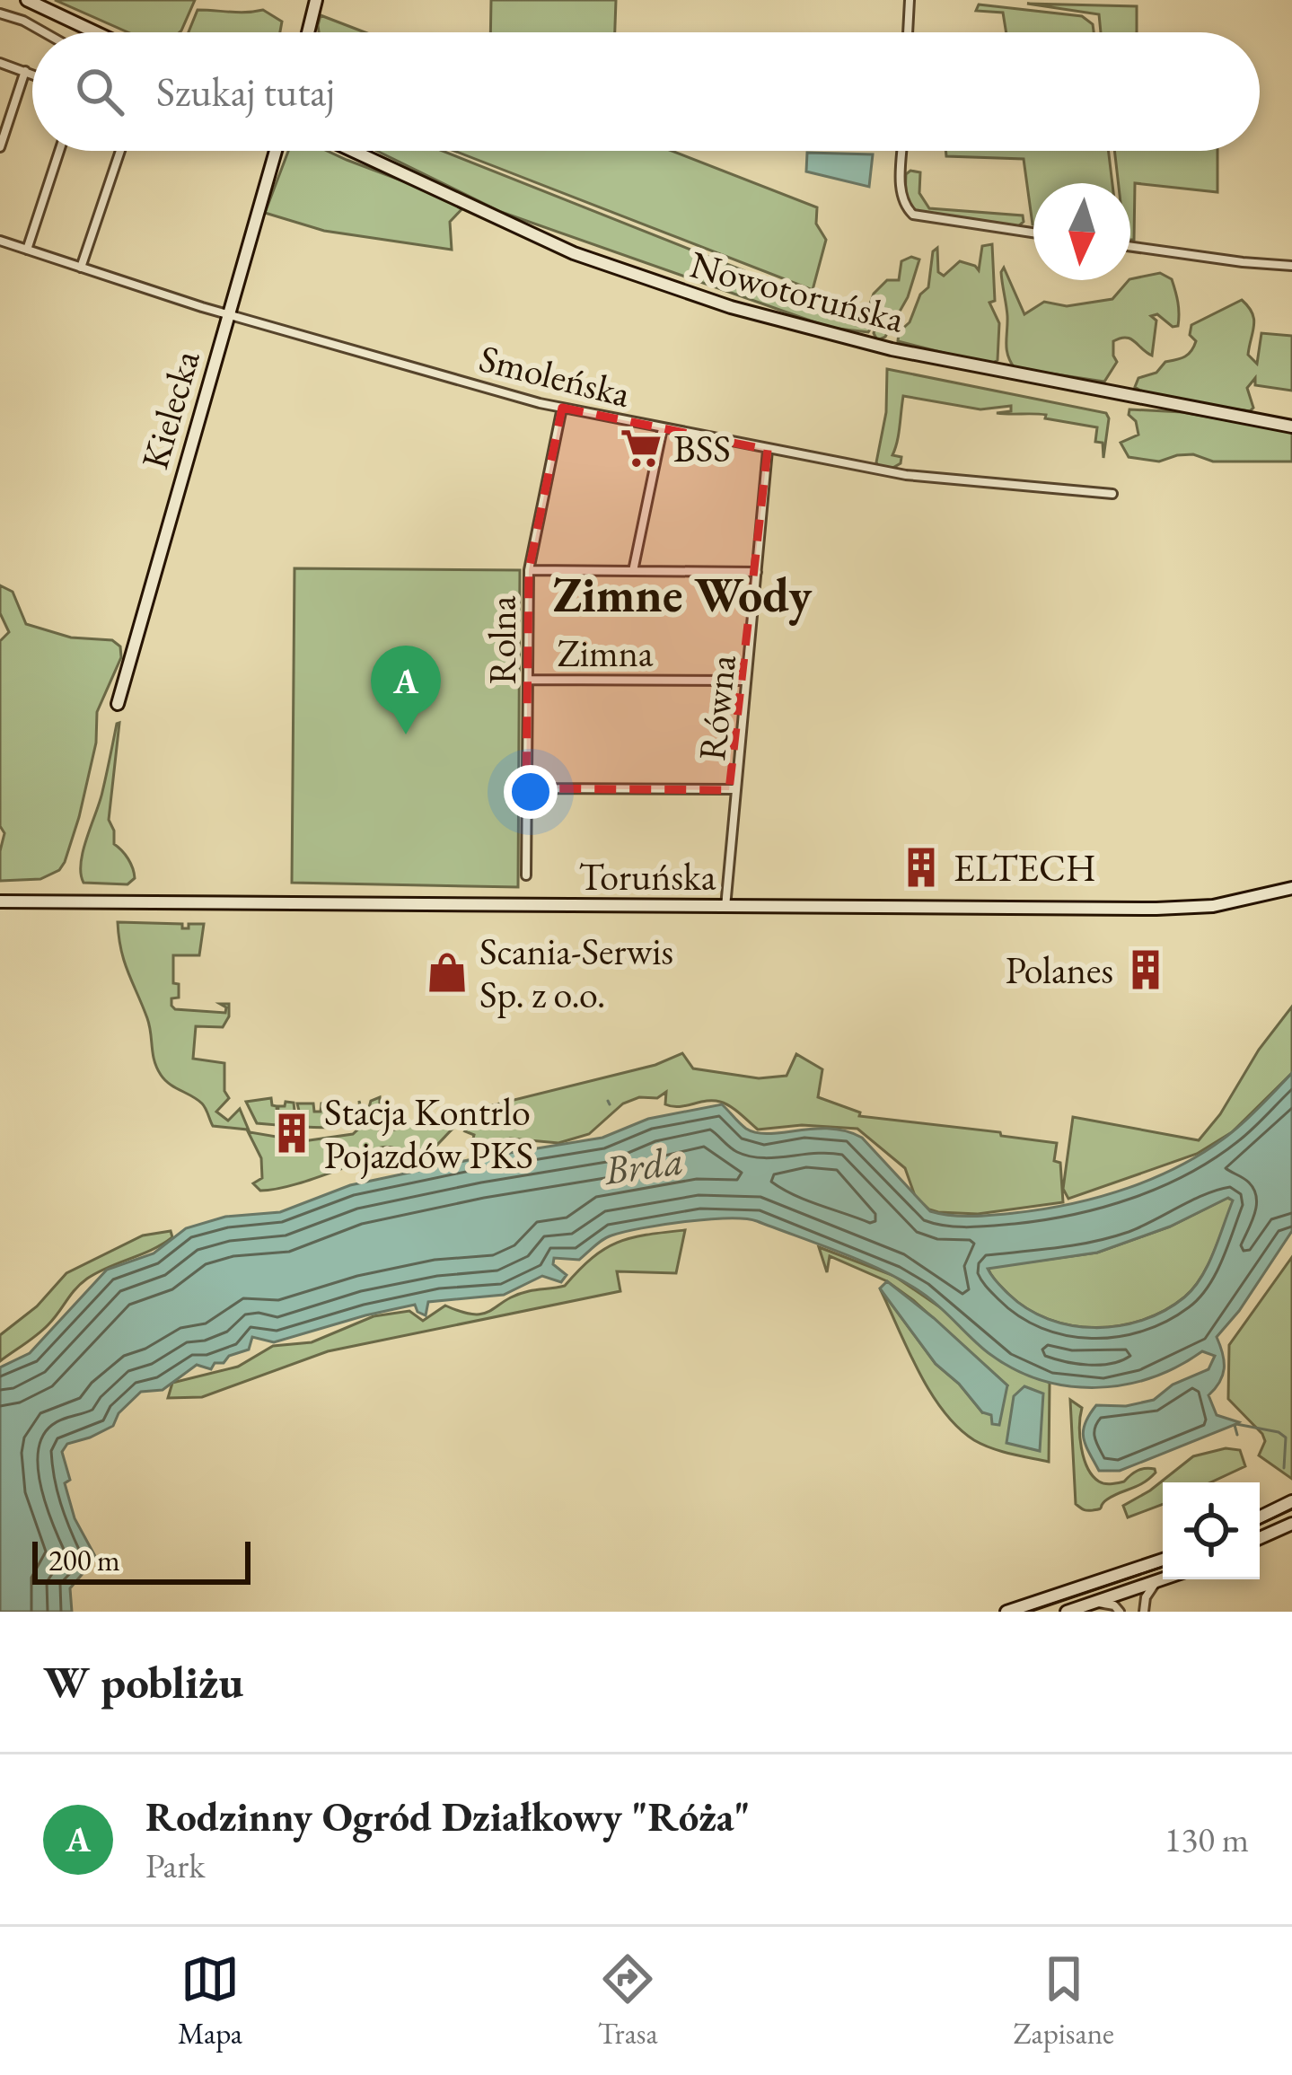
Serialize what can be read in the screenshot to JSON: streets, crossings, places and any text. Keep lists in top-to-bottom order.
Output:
{
  "streets": {
    "street": [
      "Nowotoruńska",
      "Smoleńska",
      "Kielecka",
      "Rolna",
      "Zimna",
      "Równa",
      "Toruńska"
    ]
  },
  "crossings": [
    ["Smoleńska", "Kielecka"],
    ["Smoleńska", "Rolna"],
    ["Smoleńska", "Równa"],
    ["Rolna", "Zimna"],
    ["Zimna", "Równa"],
    ["Równa", "Toruńska"]
  ],
  "districts": ["Zimne Wody"],
  "water": ["Brda"],
  "places": {
    "supermarket": ["BSS"],
    "building": ["ELTECH", "Polanes", "Stacja Kontrlo Pojazdów PKS"],
    "shop": ["Scania-Serwis Sp. z o.o."]
  },
  "scale_bar": "200 m",
  "north": "bottom",
  "page": {
    "search": "Szukaj tutaj",
    "pins": "A",
    "scale": "200 m",
    "heading": "W pobliżu",
    "list": [
      {
        "mark": "A",
        "name": "Rodzinny Ogród Działkowy \"Róża\"",
        "note": "Park",
        "value": "130 m"
      }
    ],
    "nav": ["Mapa", "Trasa", "Zapisane"]
  }
}
